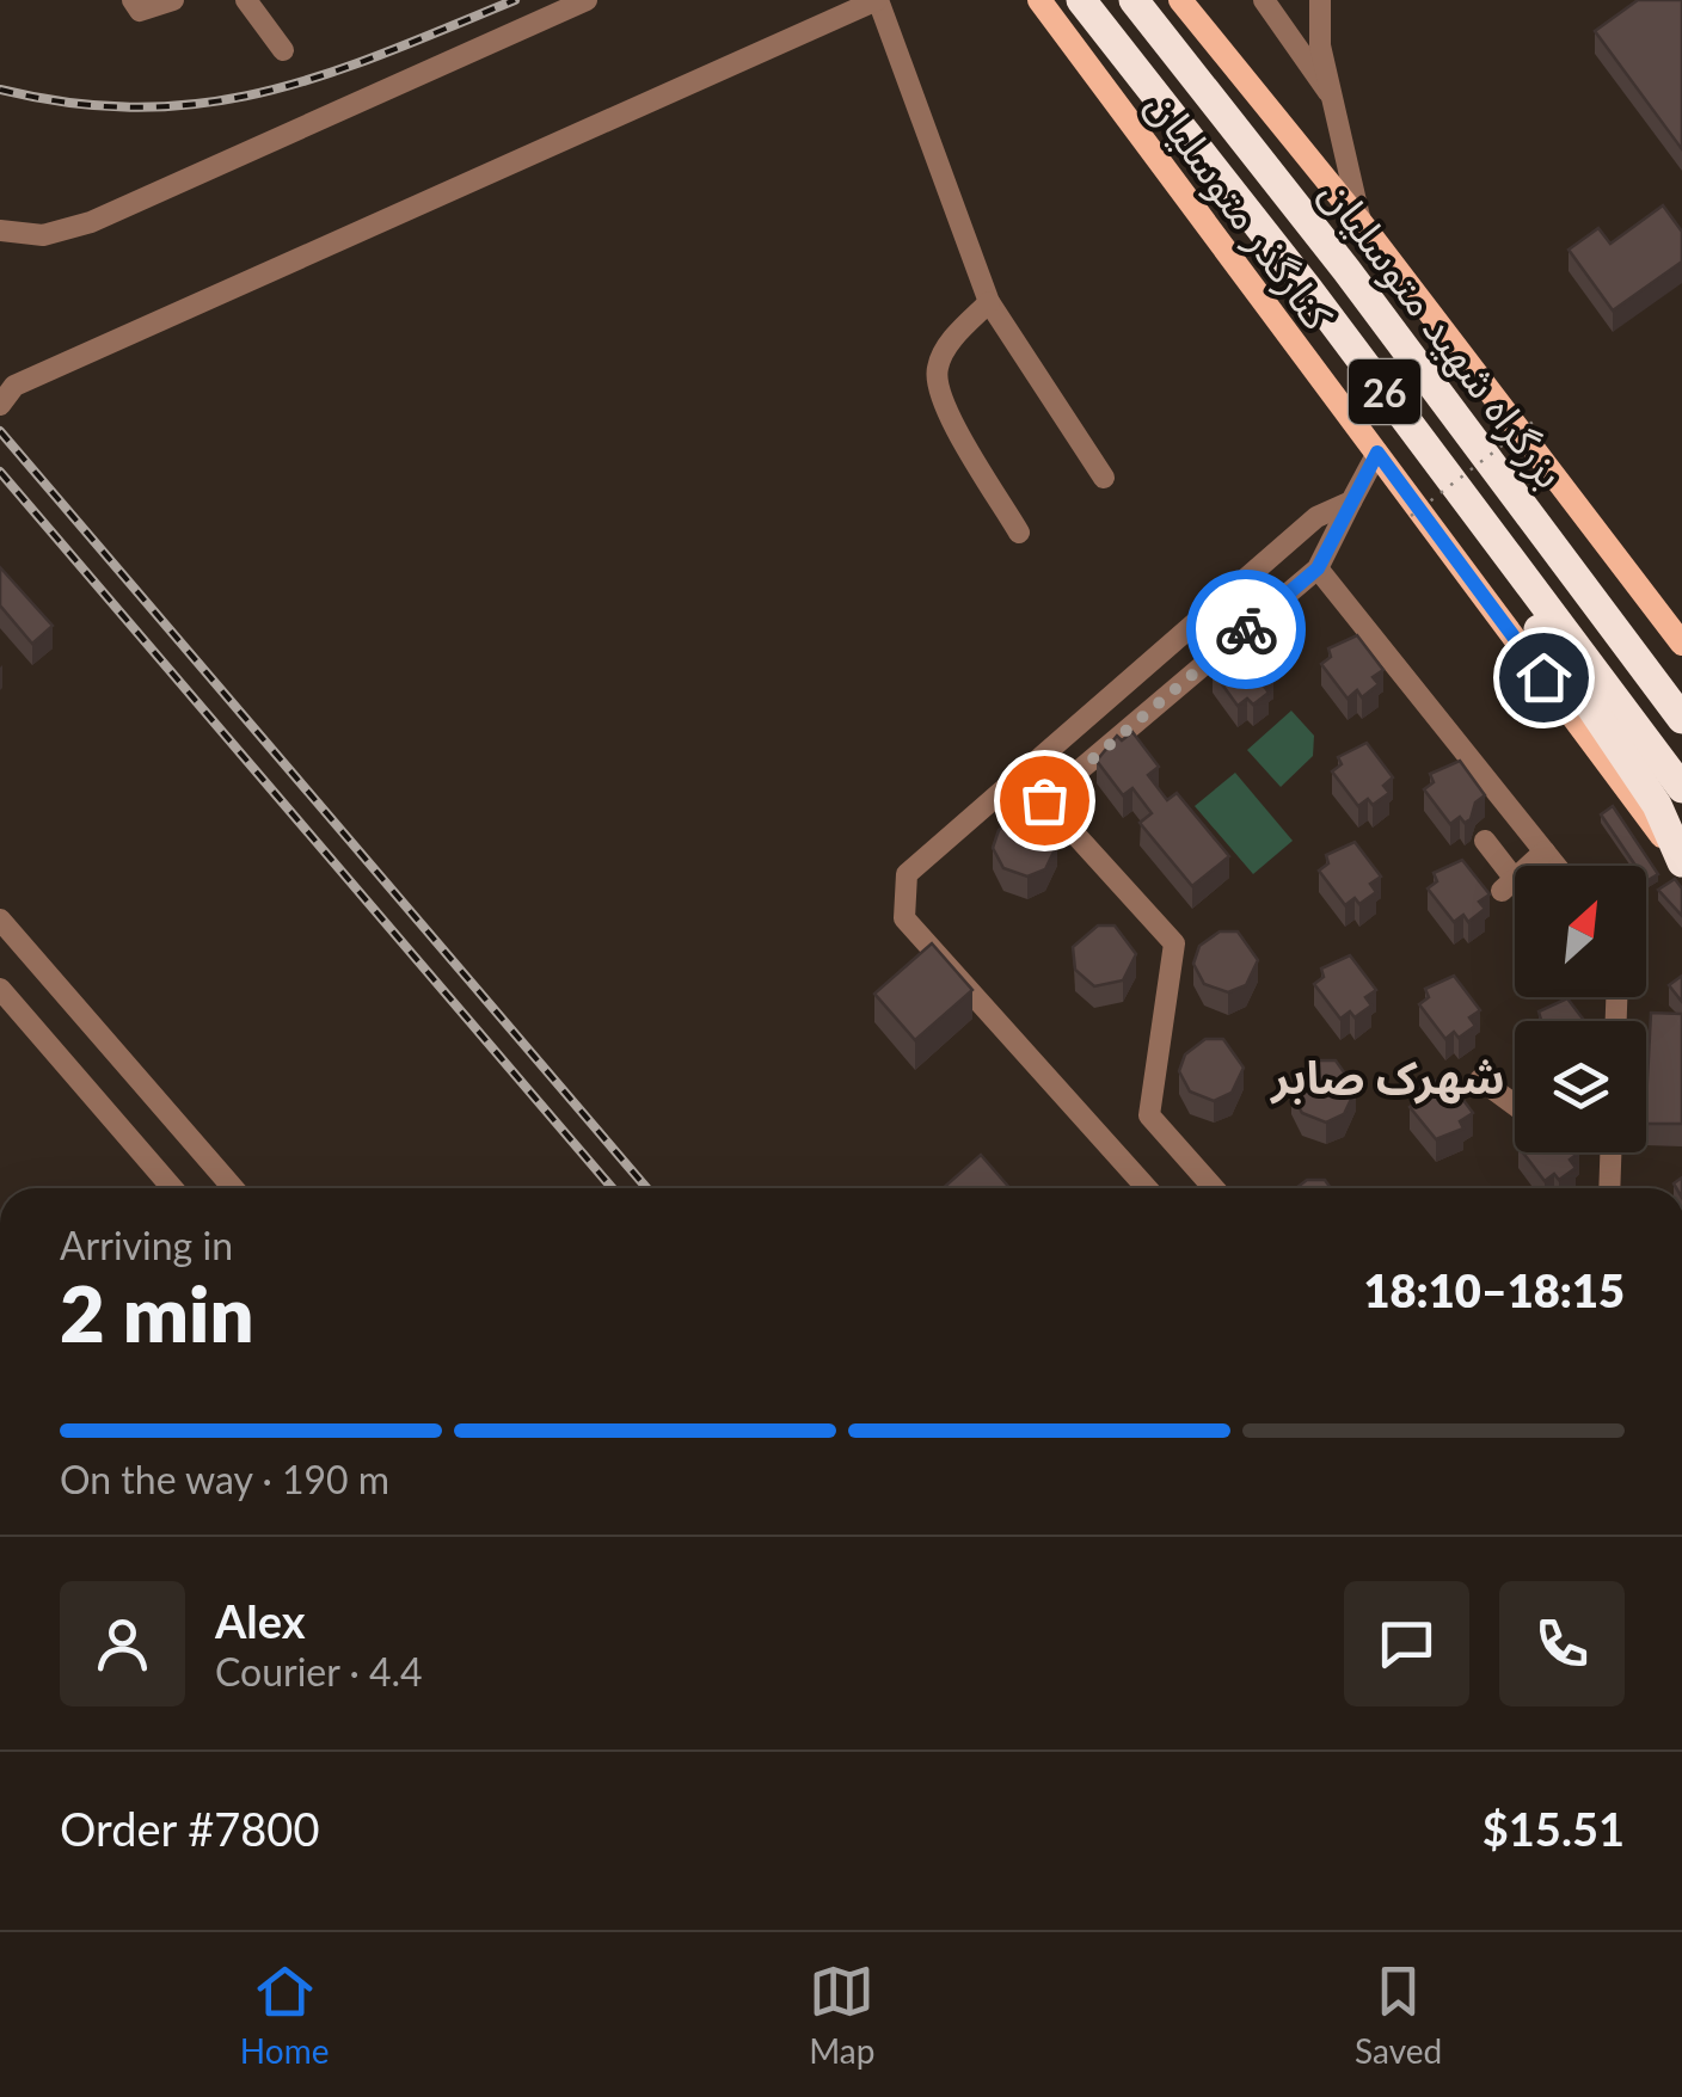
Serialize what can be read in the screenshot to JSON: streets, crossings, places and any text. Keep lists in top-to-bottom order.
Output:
{
  "streets": {
    "highway": ["بزرگراه شهید متوسلیان", "26"],
    "main road": ["کنارگذر متوسلیان"]
  },
  "districts": ["شهرک صابر"],
  "north": "top right",
  "page": {
    "heading": ["2 min", "Arriving in", "18:10–18:15"],
    "panel": [
      "Alex",
      "Courier · 4.4",
      "Order #7800",
      "$15.51"
    ],
    "bar": "On the way · 190 m",
    "tabs": ["Home", "Map", "Saved"]
  }
}
